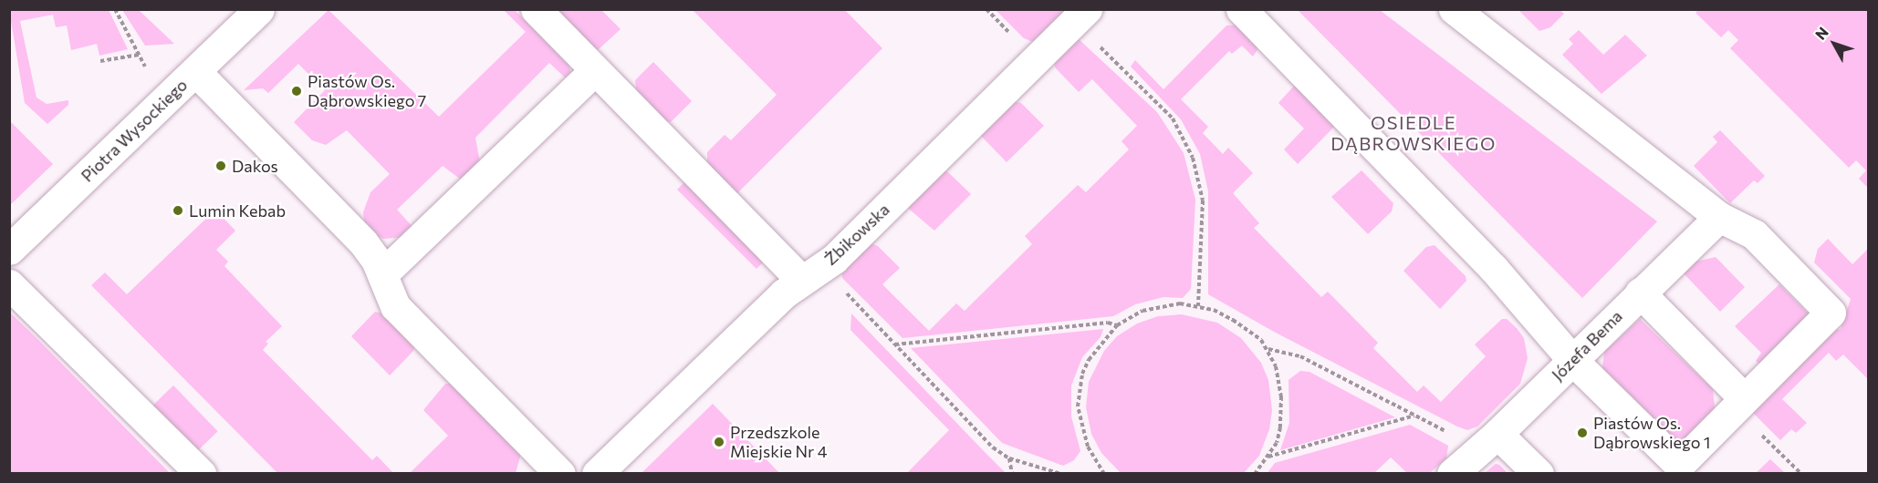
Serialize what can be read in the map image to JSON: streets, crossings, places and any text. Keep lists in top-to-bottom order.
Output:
{
  "streets": {
    "street": ["Piotra Wysockiego", "Żbikowska", "Józefa Bema"]
  },
  "districts": ["OSIEDLE DĄBROWSKIEGO"],
  "places": [
    "Piastów Os. Dąbrowskiego 7",
    "Dakos",
    "Lumin Kebab",
    "Piastów Os. Dąbrowskiego 1",
    "Przedszkole Miejskie Nr 4"
  ],
  "north": "top left"
}
